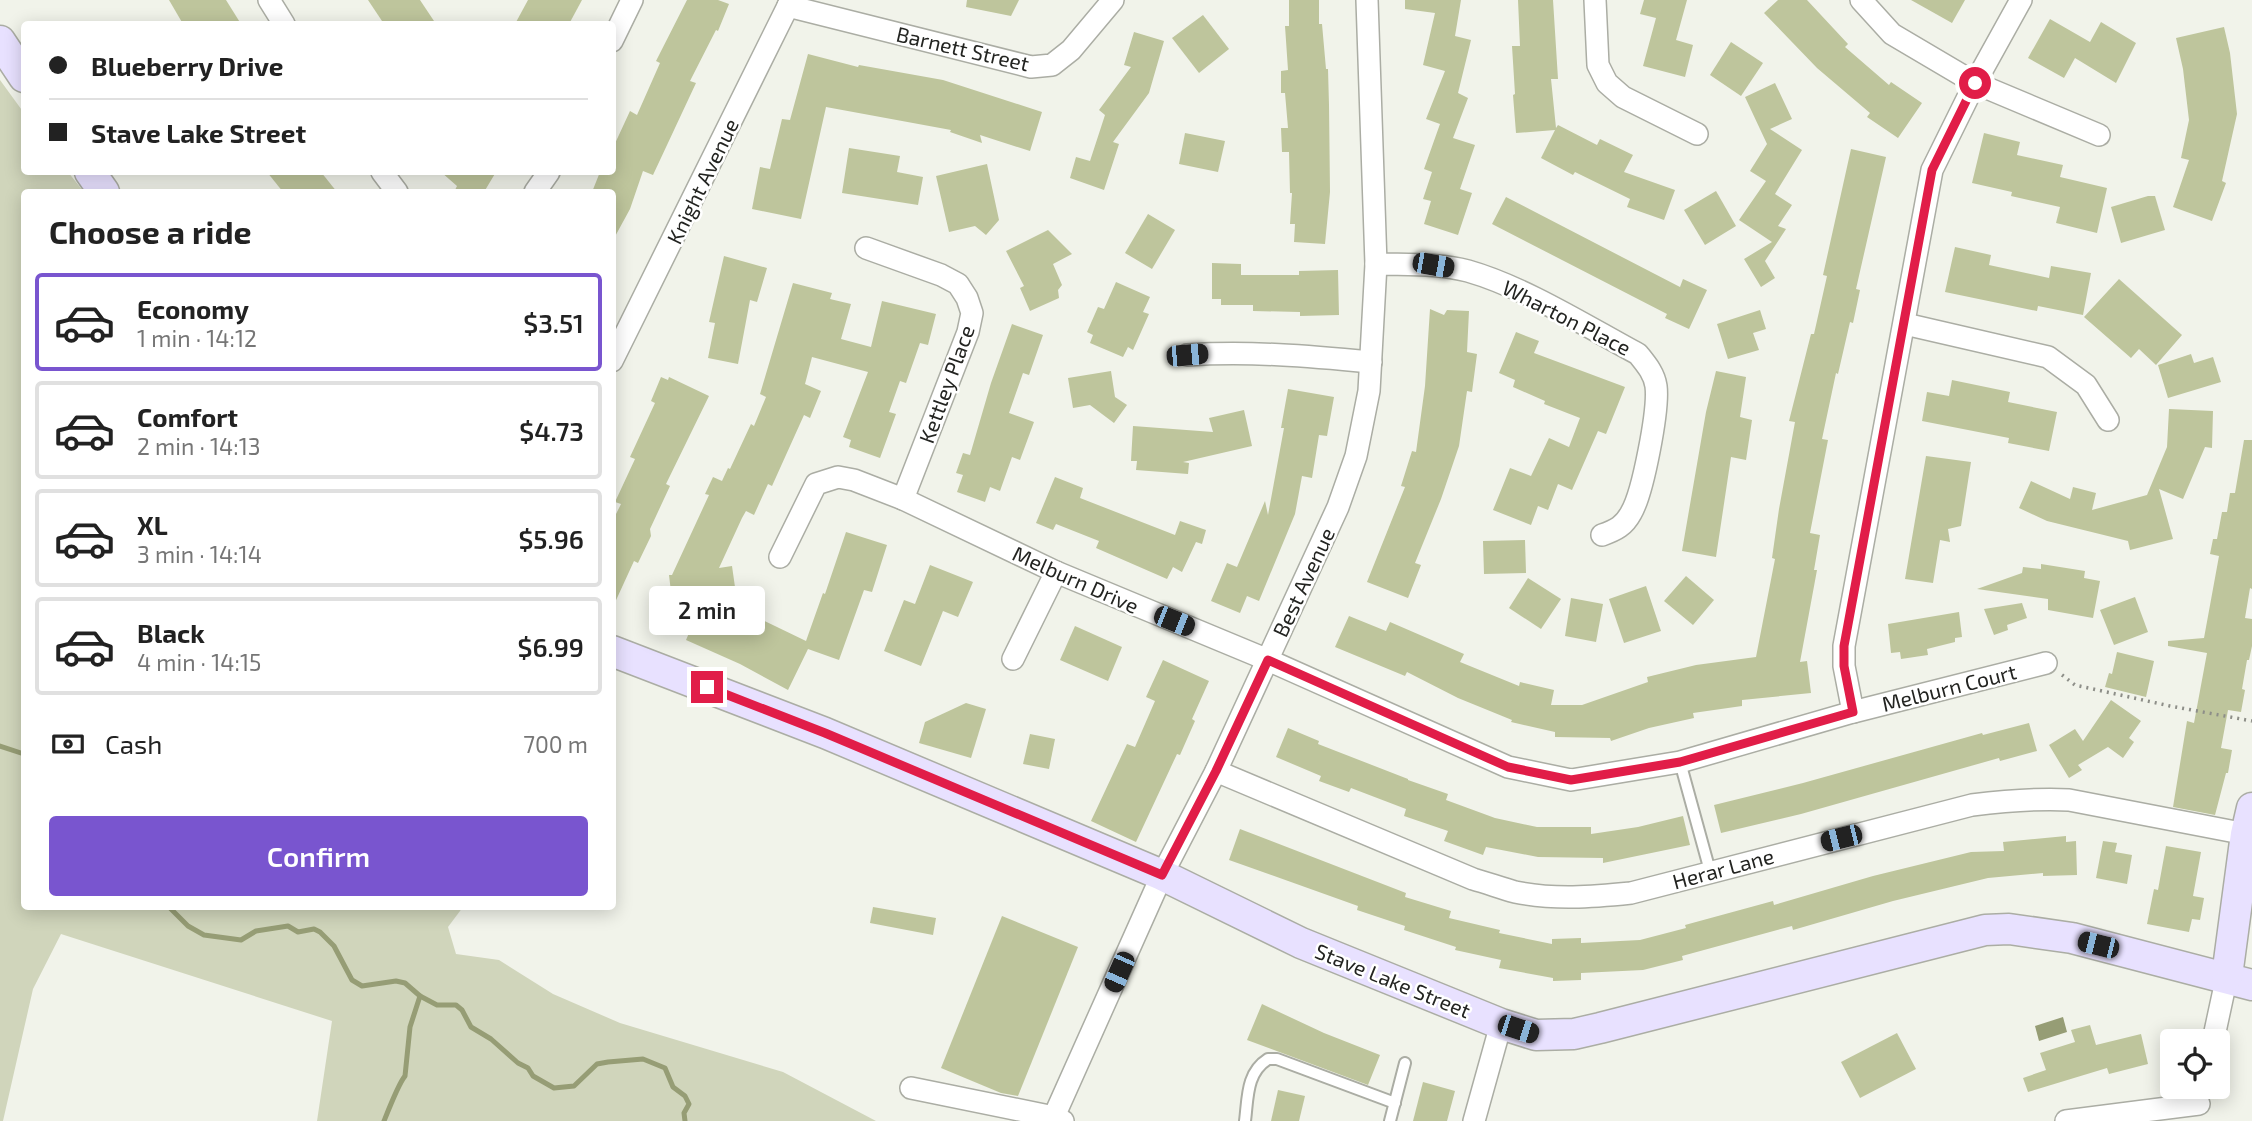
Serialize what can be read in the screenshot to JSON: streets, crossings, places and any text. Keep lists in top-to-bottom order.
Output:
{
  "streets": {
    "main road": ["Stave Lake Street"],
    "street": [
      "Barnett Street",
      "Knight Avenue",
      "Wharton Place",
      "Kettley Place",
      "Melburn Drive",
      "Best Avenue",
      "Melburn Court",
      "Herar Lane"
    ]
  },
  "crossings": [
    ["Barnett Street", "Knight Avenue"],
    ["Wharton Place", "Best Avenue"],
    ["Kettley Place", "Melburn Drive"],
    ["Melburn Drive", "Best Avenue"],
    ["Melburn Drive", "Melburn Court"],
    ["Best Avenue", "Herar Lane"],
    ["Best Avenue", "Stave Lake Street"]
  ],
  "page": {
    "banner": ["Blueberry Drive", "Stave Lake Street"],
    "heading": "Choose a ride",
    "list": [
      {
        "name": "Economy",
        "note": "1 min · 14:12",
        "value": "$3.51"
      },
      {
        "name": "Comfort",
        "note": "2 min · 14:13",
        "value": "$4.73"
      },
      {
        "name": "XL",
        "note": "3 min · 14:14",
        "value": "$5.96"
      },
      {
        "name": "Black",
        "note": "4 min · 14:15",
        "value": "$6.99"
      }
    ],
    "bubble": "2 min",
    "pay": ["Cash", "700 m"],
    "buttons": "Confirm"
  }
}
